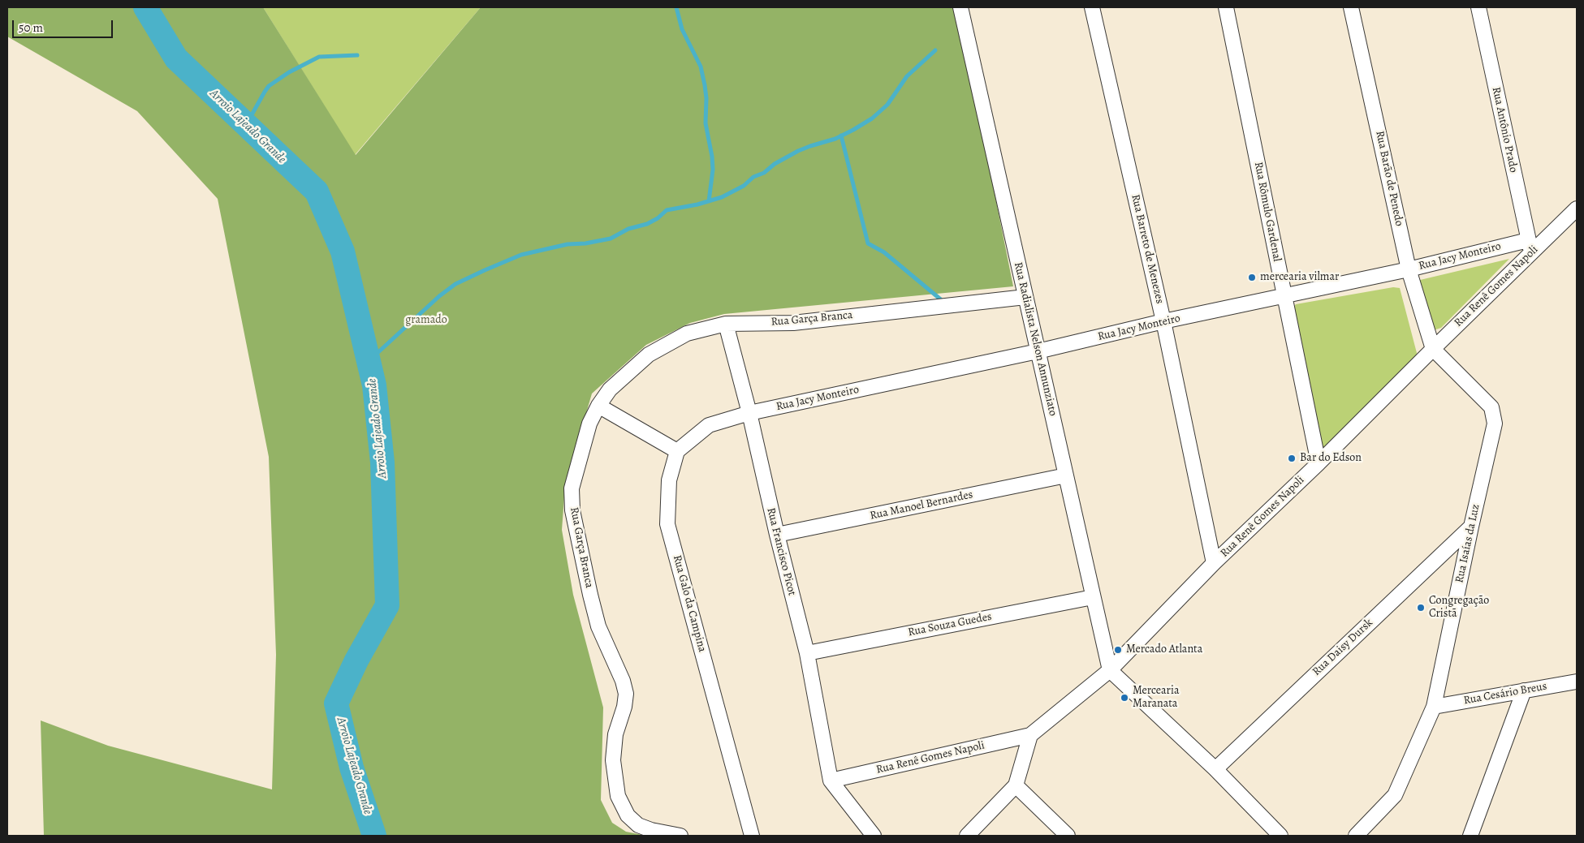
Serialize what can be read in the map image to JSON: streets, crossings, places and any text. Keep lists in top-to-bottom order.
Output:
{
  "streets": {
    "street": [
      "Rua Antônio Prado",
      "Rua Barão de Penedo",
      "Rua Rômulo Gardenal",
      "Rua Barreto de Menezes",
      "Rua Jacy Monteiro",
      "Rua Renê Gomes Napoli",
      "Rua Garça Branca",
      "Rua Radialista Nelson Annunziato",
      "Rua Manoel Bernardes",
      "Rua Isaías da Luz",
      "Rua Francisco Picot",
      "Rua Galo da Campina",
      "Rua Souza Guedes",
      "Rua Daisy Dursk",
      "Rua Cesário Breus"
    ]
  },
  "crossings": [
    ["Rua Antônio Prado", "Rua Jacy Monteiro"],
    ["Rua Antônio Prado", "Rua Renê Gomes Napoli"],
    ["Rua Barão de Penedo", "Rua Jacy Monteiro"],
    ["Rua Barão de Penedo", "Rua Renê Gomes Napoli"],
    ["Rua Barão de Penedo", "Rua Isaías da Luz"],
    ["Rua Rômulo Gardenal", "Rua Jacy Monteiro"],
    ["Rua Rômulo Gardenal", "Rua Renê Gomes Napoli"],
    ["Rua Barreto de Menezes", "Rua Jacy Monteiro"],
    ["Rua Barreto de Menezes", "Rua Renê Gomes Napoli"],
    ["Rua Jacy Monteiro", "Rua Renê Gomes Napoli"],
    ["Rua Jacy Monteiro", "Rua Radialista Nelson Annunziato"],
    ["Rua Jacy Monteiro", "Rua Francisco Picot"],
    ["Rua Renê Gomes Napoli", "Rua Radialista Nelson Annunziato"],
    ["Rua Renê Gomes Napoli", "Rua Isaías da Luz"],
    ["Rua Renê Gomes Napoli", "Rua Francisco Picot"],
    ["Rua Garça Branca", "Rua Radialista Nelson Annunziato"],
    ["Rua Garça Branca", "Rua Francisco Picot"],
    ["Rua Radialista Nelson Annunziato", "Rua Manoel Bernardes"],
    ["Rua Radialista Nelson Annunziato", "Rua Souza Guedes"],
    ["Rua Manoel Bernardes", "Rua Francisco Picot"],
    ["Rua Isaías da Luz", "Rua Daisy Dursk"],
    ["Rua Isaías da Luz", "Rua Cesário Breus"],
    ["Rua Francisco Picot", "Rua Souza Guedes"]
  ],
  "water": ["Arroio Lajeado Grande"],
  "parks": ["gramado"],
  "places": [
    "mercearia vilmar",
    "Bar do Edson",
    "Congregação Cristã",
    "Mercado Atlanta",
    "Mercearia Maranata"
  ],
  "scale_bar": "50 m"
}
